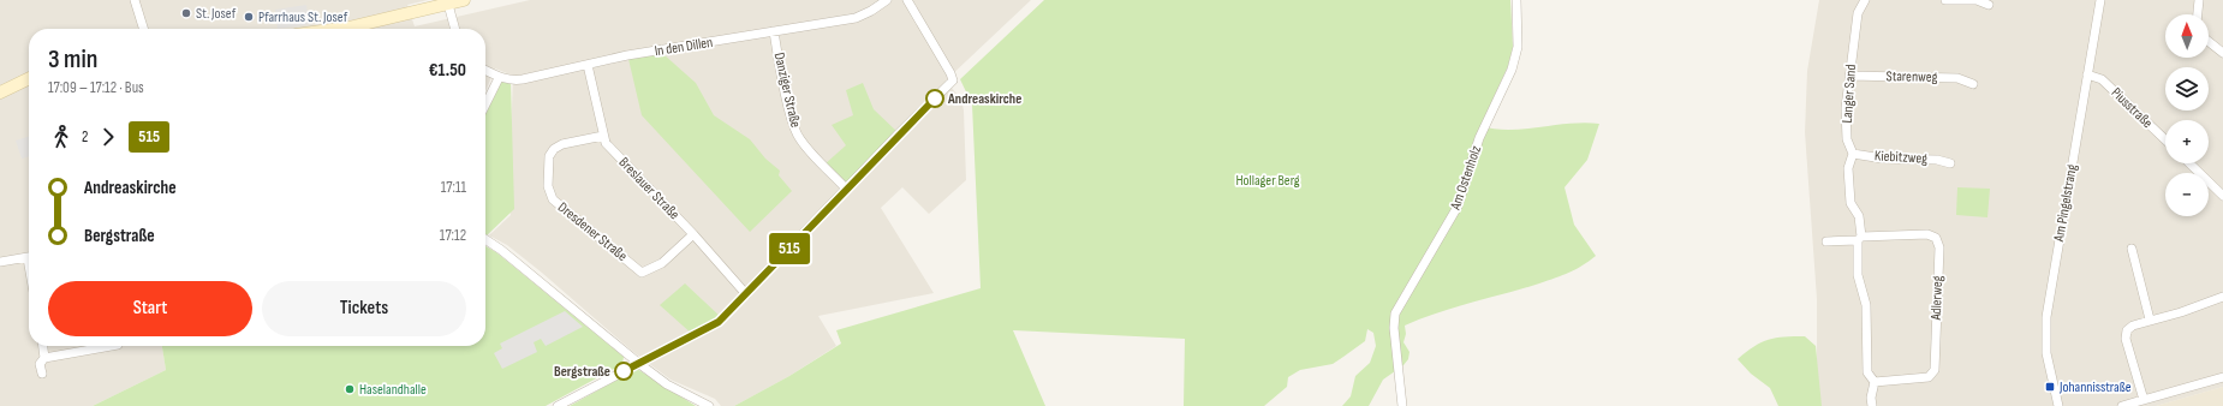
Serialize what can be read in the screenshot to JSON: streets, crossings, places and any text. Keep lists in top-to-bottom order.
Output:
{
  "streets": {
    "street": [
      "In den Dillen",
      "Starenweg",
      "Danziger Straße",
      "Langer Sand",
      "Piusstraße",
      "Kiebitzweg",
      "Am Ostenholz",
      "Breslauer Straße",
      "Am Pingelstrang",
      "Dresdener Straße",
      "Adlerweg"
    ]
  },
  "crossings": [
    ["In den Dillen", "Danziger Straße"],
    ["In den Dillen", "Breslauer Straße"],
    ["Starenweg", "Langer Sand"],
    ["Langer Sand", "Kiebitzweg"],
    ["Langer Sand", "Adlerweg"],
    ["Piusstraße", "Am Pingelstrang"],
    ["Breslauer Straße", "Dresdener Straße"]
  ],
  "parks": ["Hollager Berg"],
  "places": {
    "other": [
      "St. Josef",
      "Pfarrhaus St. Josef",
      "Andreaskirche",
      "Bergstraße",
      "Haselandhalle"
    ],
    "transit": ["Johannisstraße"]
  },
  "lines": ["bus line 515"],
  "north": "top",
  "page": {
    "on_map": "515",
    "map_buttons": ["+", "−"],
    "heading": ["3 min", "17:09 – 17:12 · Bus", "€1.50"],
    "legs": ["2", "515"],
    "list": [
      {
        "name": "Andreaskirche",
        "value": "17:11"
      },
      {
        "name": "Bergstraße",
        "value": "17:12"
      }
    ],
    "buttons": ["Start", "Tickets"]
  }
}
